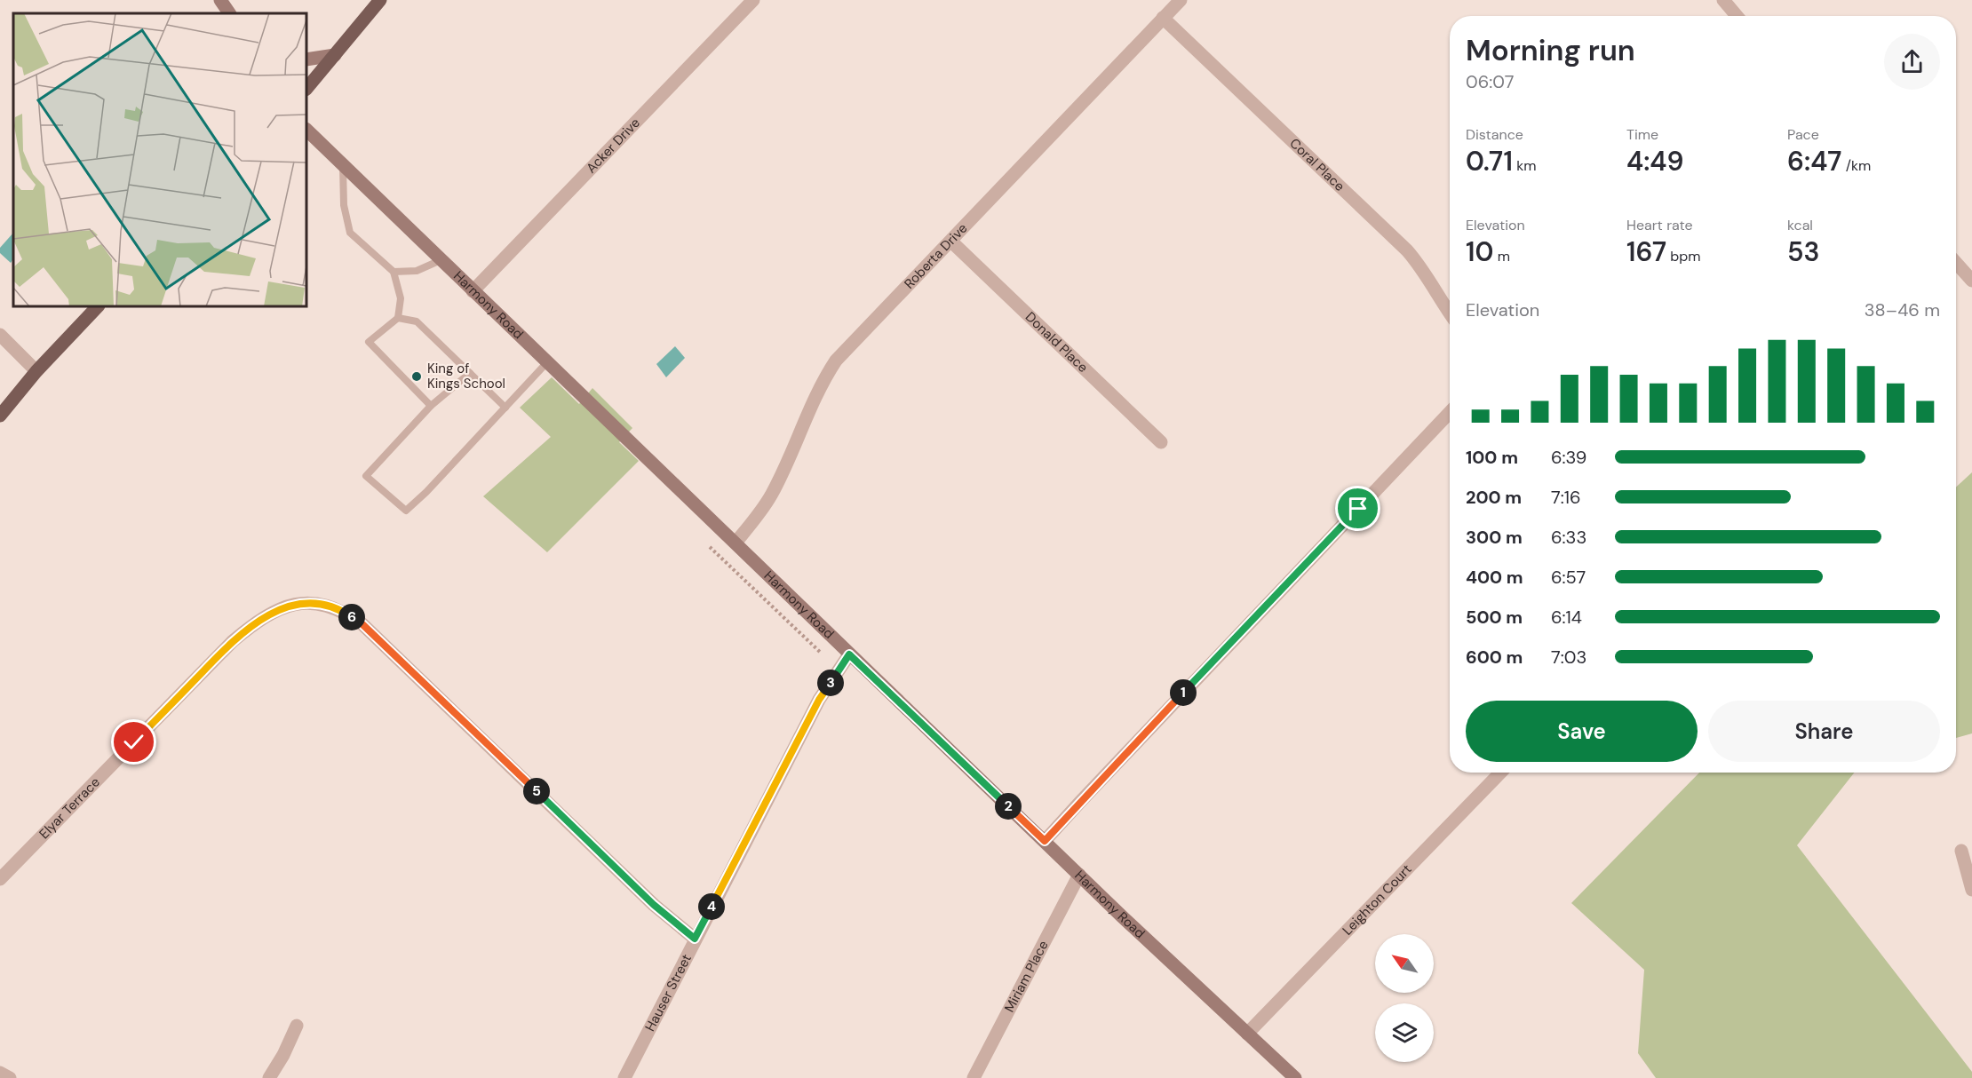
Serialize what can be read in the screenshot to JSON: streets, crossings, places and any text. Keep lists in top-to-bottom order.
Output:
{
  "streets": {
    "street": [
      "Acker Drive",
      "Coral Place",
      "Roberta Drive",
      "Harmony Road",
      "Donald Place",
      "Elyar Terrace",
      "Leighton Court",
      "Miriam Place",
      "Hauser Street"
    ]
  },
  "crossings": [
    ["Acker Drive", "Harmony Road"],
    ["Coral Place", "Roberta Drive"],
    ["Roberta Drive", "Harmony Road"],
    ["Roberta Drive", "Donald Place"],
    ["Harmony Road", "Leighton Court"],
    ["Harmony Road", "Miriam Place"],
    ["Harmony Road", "Hauser Street"],
    ["Elyar Terrace", "Hauser Street"]
  ],
  "places": ["King of Kings School"],
  "north": "top left",
  "page": {
    "heading": ["Morning run", "06:07"],
    "stats": [
      ["Distance", "0.71 km"],
      ["Time", "4:49"],
      ["Pace", "6:47 /km"],
      ["Elevation", "10 m"],
      ["Heart rate", "167 bpm"],
      ["kcal", "53"]
    ],
    "chart": ["Elevation", "38–46 m"],
    "list": [
      {
        "name": "100 m",
        "note": "6:39"
      },
      {
        "name": "200 m",
        "note": "7:16"
      },
      {
        "name": "300 m",
        "note": "6:33"
      },
      {
        "name": "400 m",
        "note": "6:57"
      },
      {
        "name": "500 m",
        "note": "6:14"
      },
      {
        "name": "600 m",
        "note": "7:03"
      }
    ],
    "pins": [
      "6",
      "3",
      "1",
      "5",
      "2",
      "4"
    ],
    "buttons": ["Save", "Share"]
  }
}
